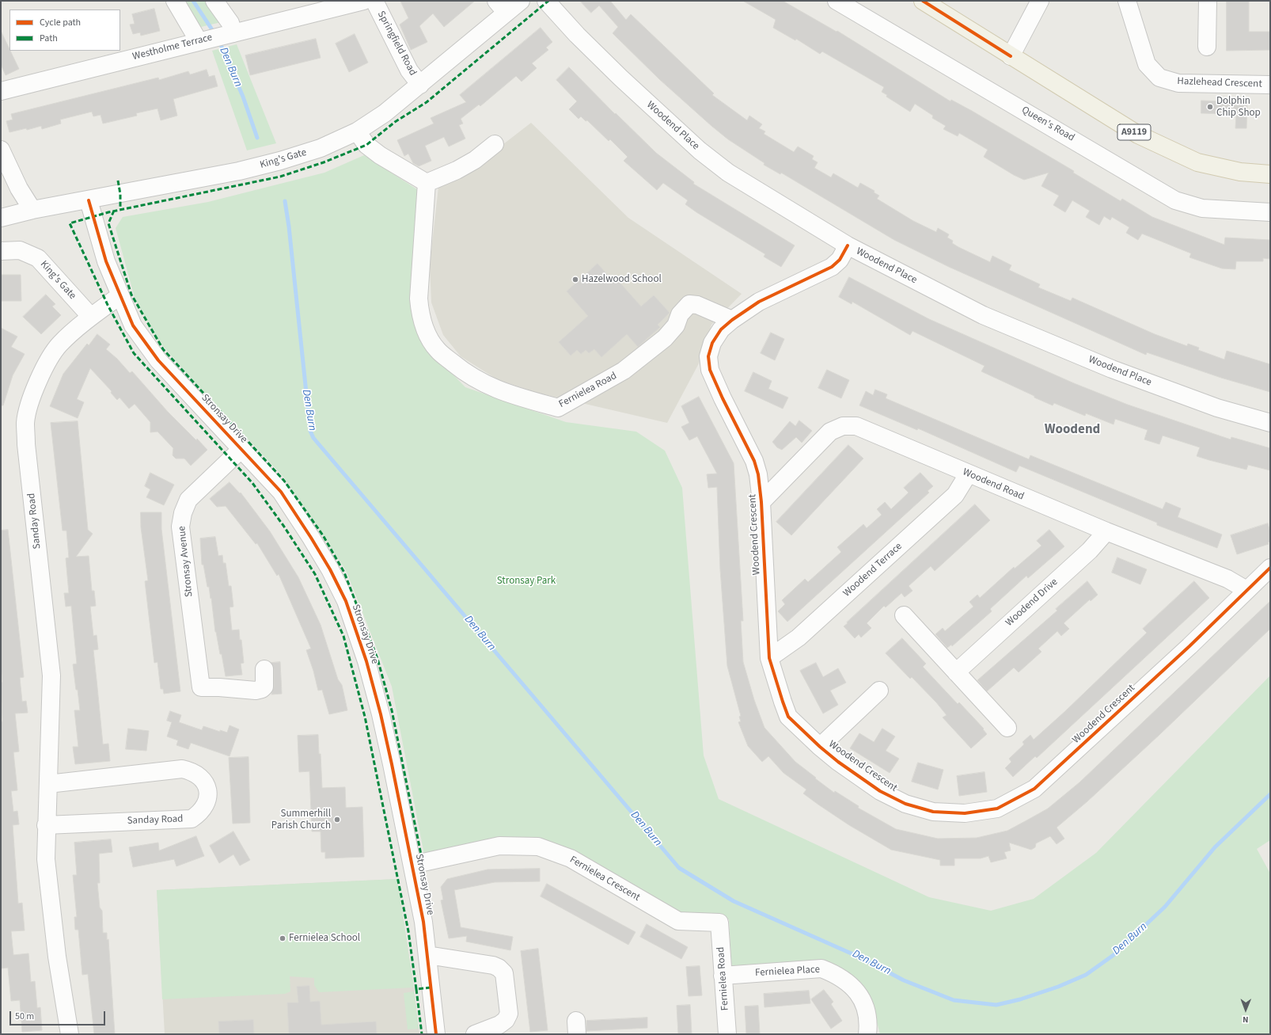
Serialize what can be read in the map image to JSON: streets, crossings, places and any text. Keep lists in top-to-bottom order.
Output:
{
  "streets": {
    "main road": ["A9119"],
    "street": [
      "Springfield Road",
      "Westholme Terrace",
      "Hazlehead Crescent",
      "Queen's Road",
      "Woodend Place",
      "King's Gate",
      "Fernielea Road",
      "Stronsay Drive",
      "Woodend Road",
      "Sanday Road",
      "Woodend Crescent",
      "Stronsay Avenue",
      "Woodend Terrace",
      "Woodend Drive",
      "Fernielea Crescent",
      "Fernielea Place"
    ]
  },
  "crossings": [
    ["Springfield Road", "King's Gate"],
    ["Woodend Place", "Woodend Crescent"],
    ["King's Gate", "Stronsay Drive"],
    ["King's Gate", "Sanday Road"],
    ["Fernielea Road", "Woodend Crescent"],
    ["Fernielea Road", "Fernielea Crescent"],
    ["Fernielea Road", "Fernielea Place"],
    ["Stronsay Drive", "Sanday Road"],
    ["Stronsay Drive", "Stronsay Avenue"],
    ["Stronsay Drive", "Fernielea Crescent"],
    ["Woodend Road", "Woodend Crescent"],
    ["Woodend Road", "Woodend Terrace"],
    ["Woodend Road", "Woodend Drive"],
    ["Woodend Crescent", "Woodend Terrace"]
  ],
  "districts": ["Woodend"],
  "water": ["Den Burn"],
  "parks": ["Stronsay Park"],
  "places": [
    "Dolphin Chip Shop",
    "Hazelwood School",
    "Summerhill Parish Church",
    "Fernielea School"
  ],
  "legend": ["Cycle path", "Path"],
  "scale_bar": "50 m",
  "north": "bottom"
}
